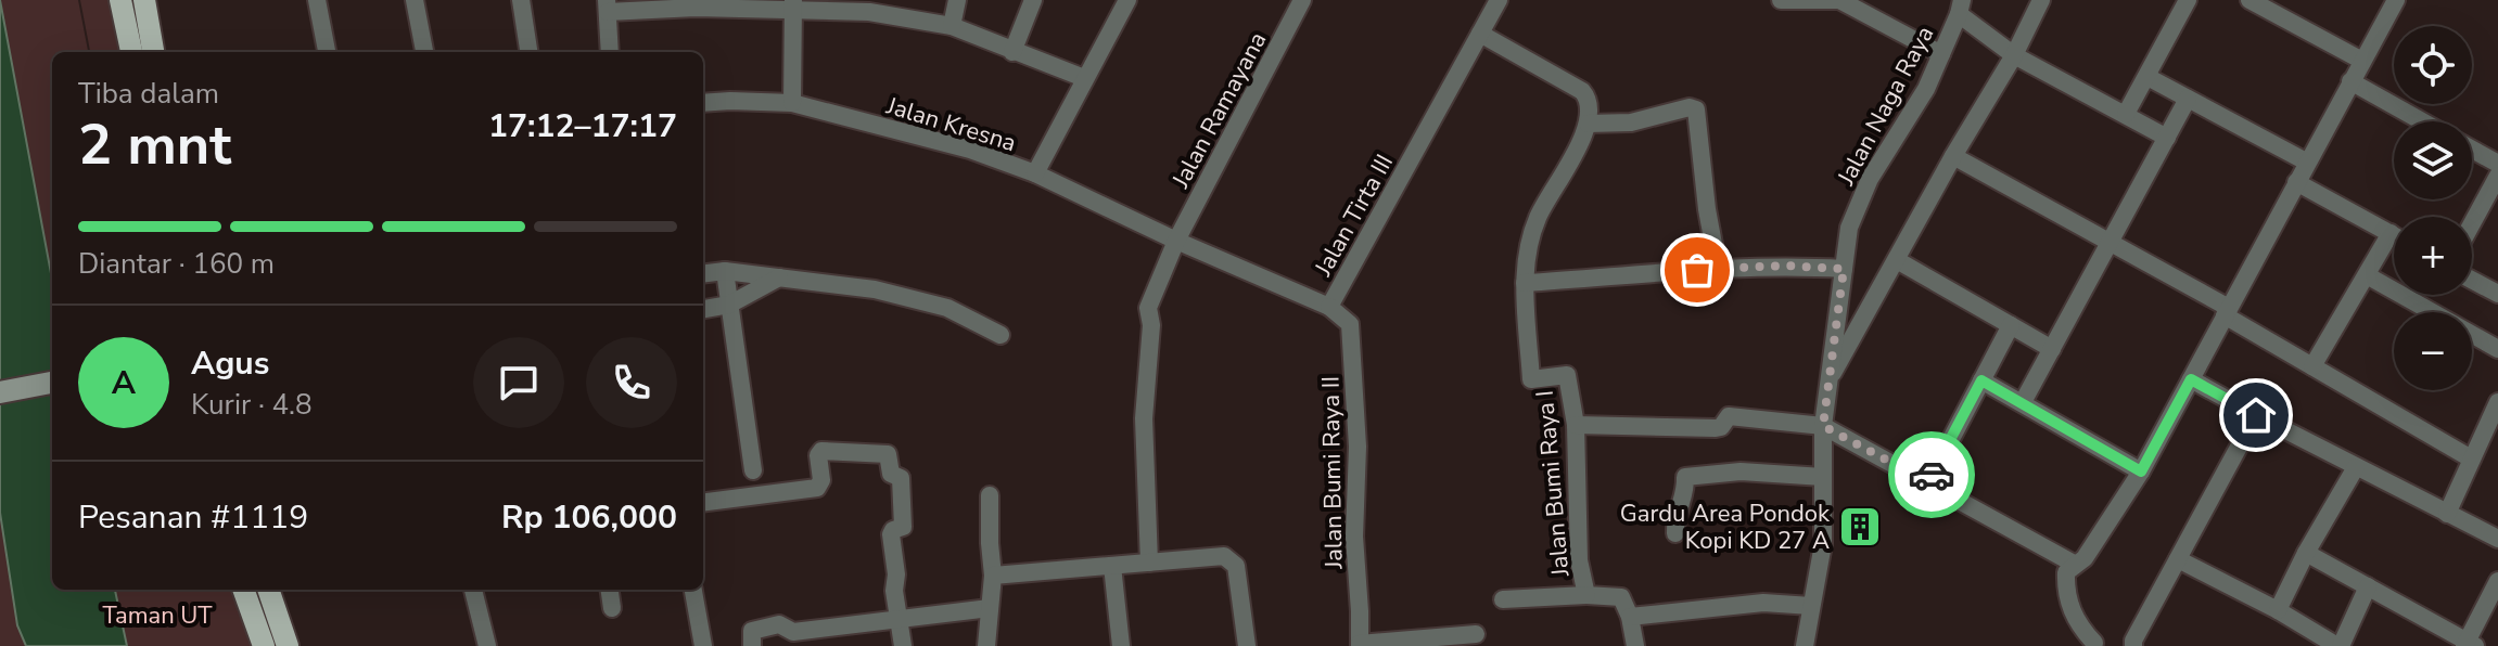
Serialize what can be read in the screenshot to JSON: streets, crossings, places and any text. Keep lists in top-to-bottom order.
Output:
{
  "streets": {
    "street": [
      "Jalan Naga Raya",
      "Jalan Ramayana",
      "Jalan Kresna",
      "Jalan Tirta III",
      "Jalan Bumi Raya II",
      "Jalan Bumi Raya I"
    ]
  },
  "crossings": [
    ["Jalan Ramayana", "Jalan Kresna"],
    ["Jalan Ramayana", "Jalan Tirta III"],
    ["Jalan Kresna", "Jalan Tirta III"],
    ["Jalan Tirta III", "Jalan Bumi Raya II"]
  ],
  "parks": ["Taman UT"],
  "places": {
    "building": ["Gardu Area Pondok Kopi KD 27 A"]
  },
  "page": {
    "map_buttons": ["+", "−"],
    "heading": ["2 mnt", "Tiba dalam", "17:12–17:17"],
    "panel": [
      "Agus",
      "Kurir · 4.8",
      "Pesanan #1119",
      "Rp 106,000"
    ],
    "bar": "Diantar · 160 m",
    "round": "A"
  }
}
